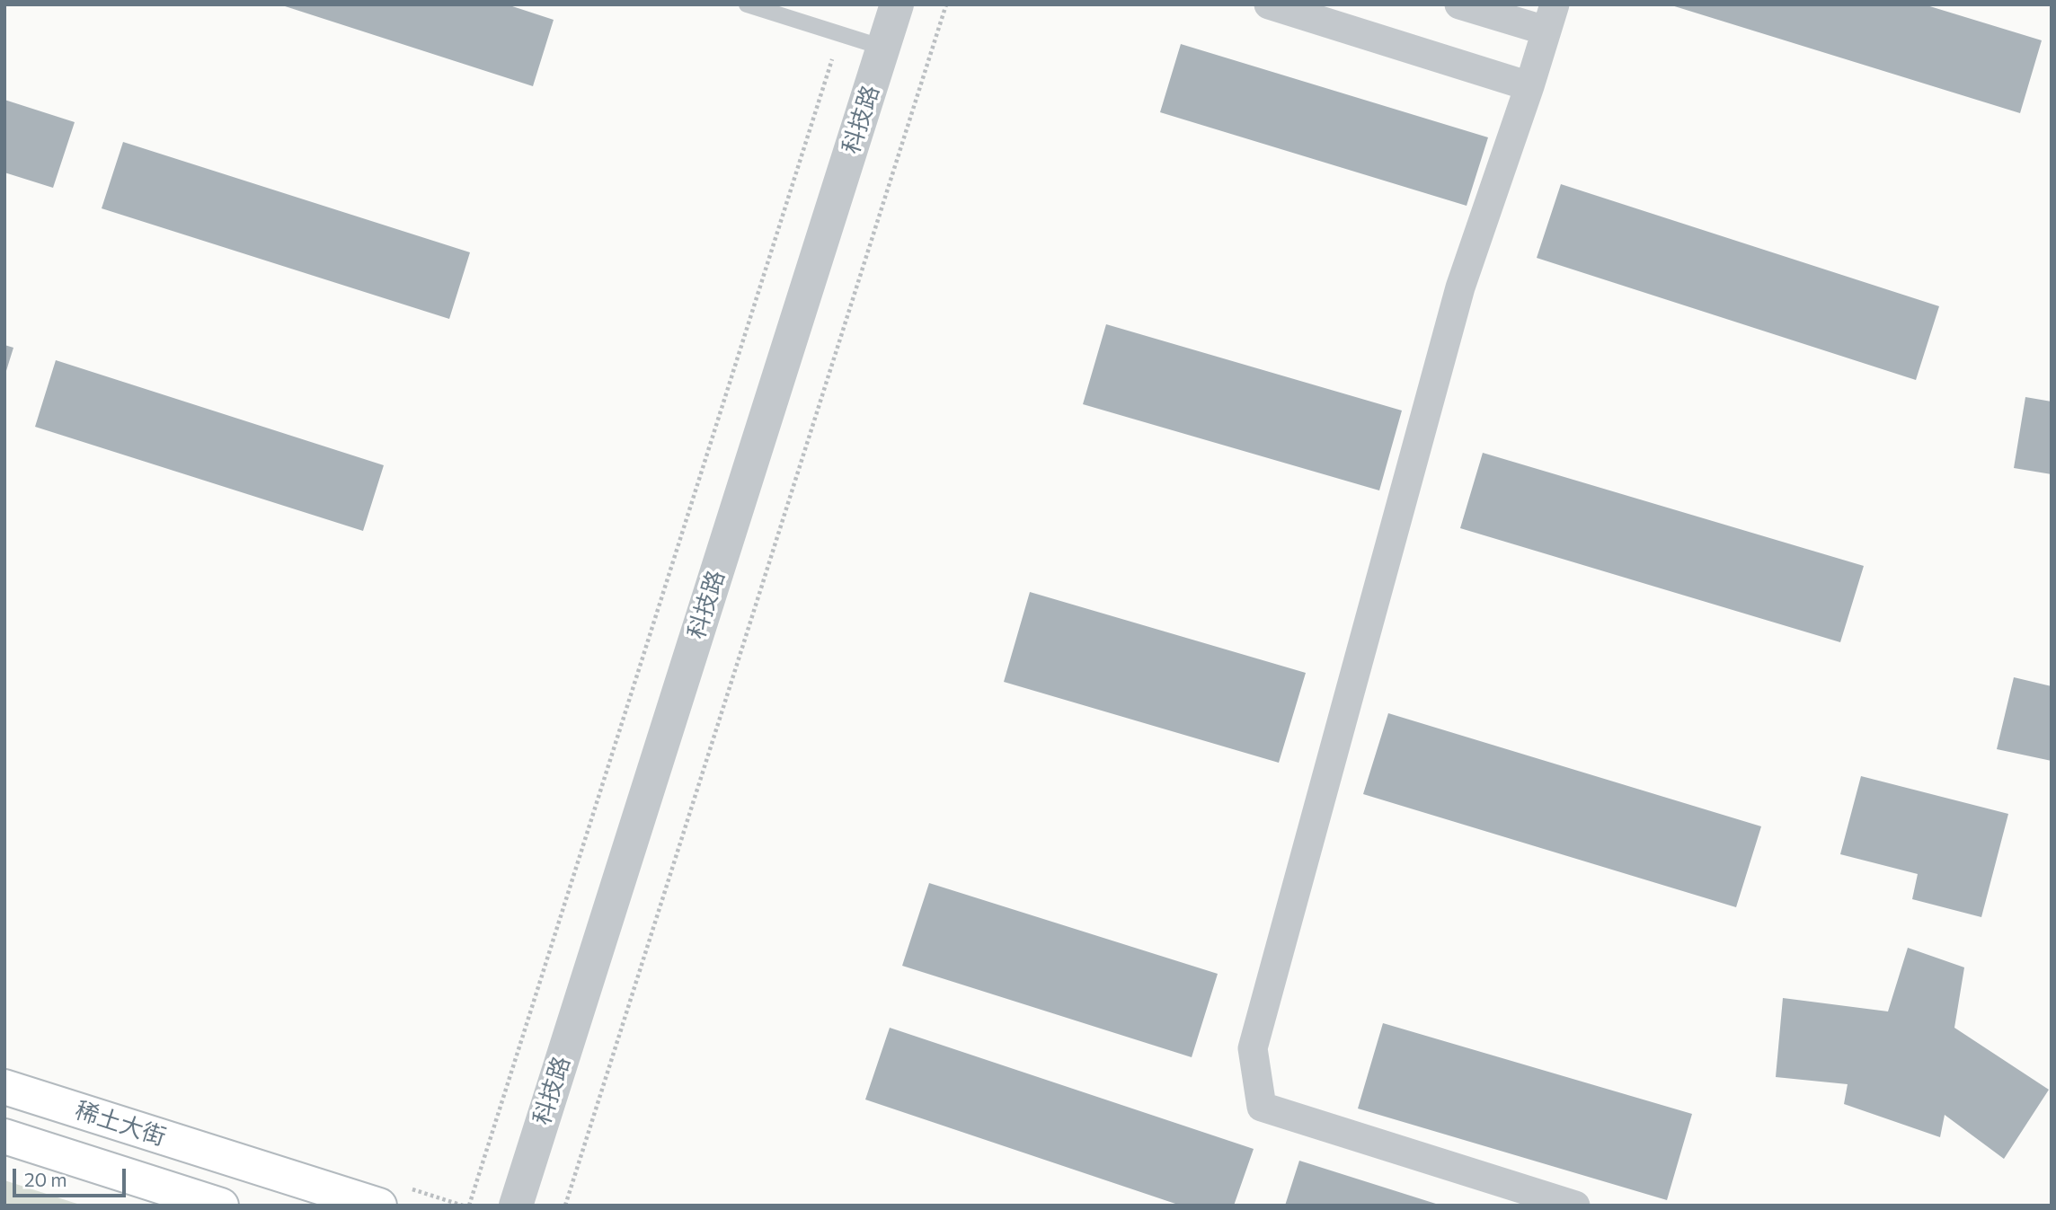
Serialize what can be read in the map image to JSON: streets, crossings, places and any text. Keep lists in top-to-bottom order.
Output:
{
  "streets": {
    "main road": ["稀土大街"],
    "street": ["科技路"]
  },
  "scale_bar": "20 m"
}
